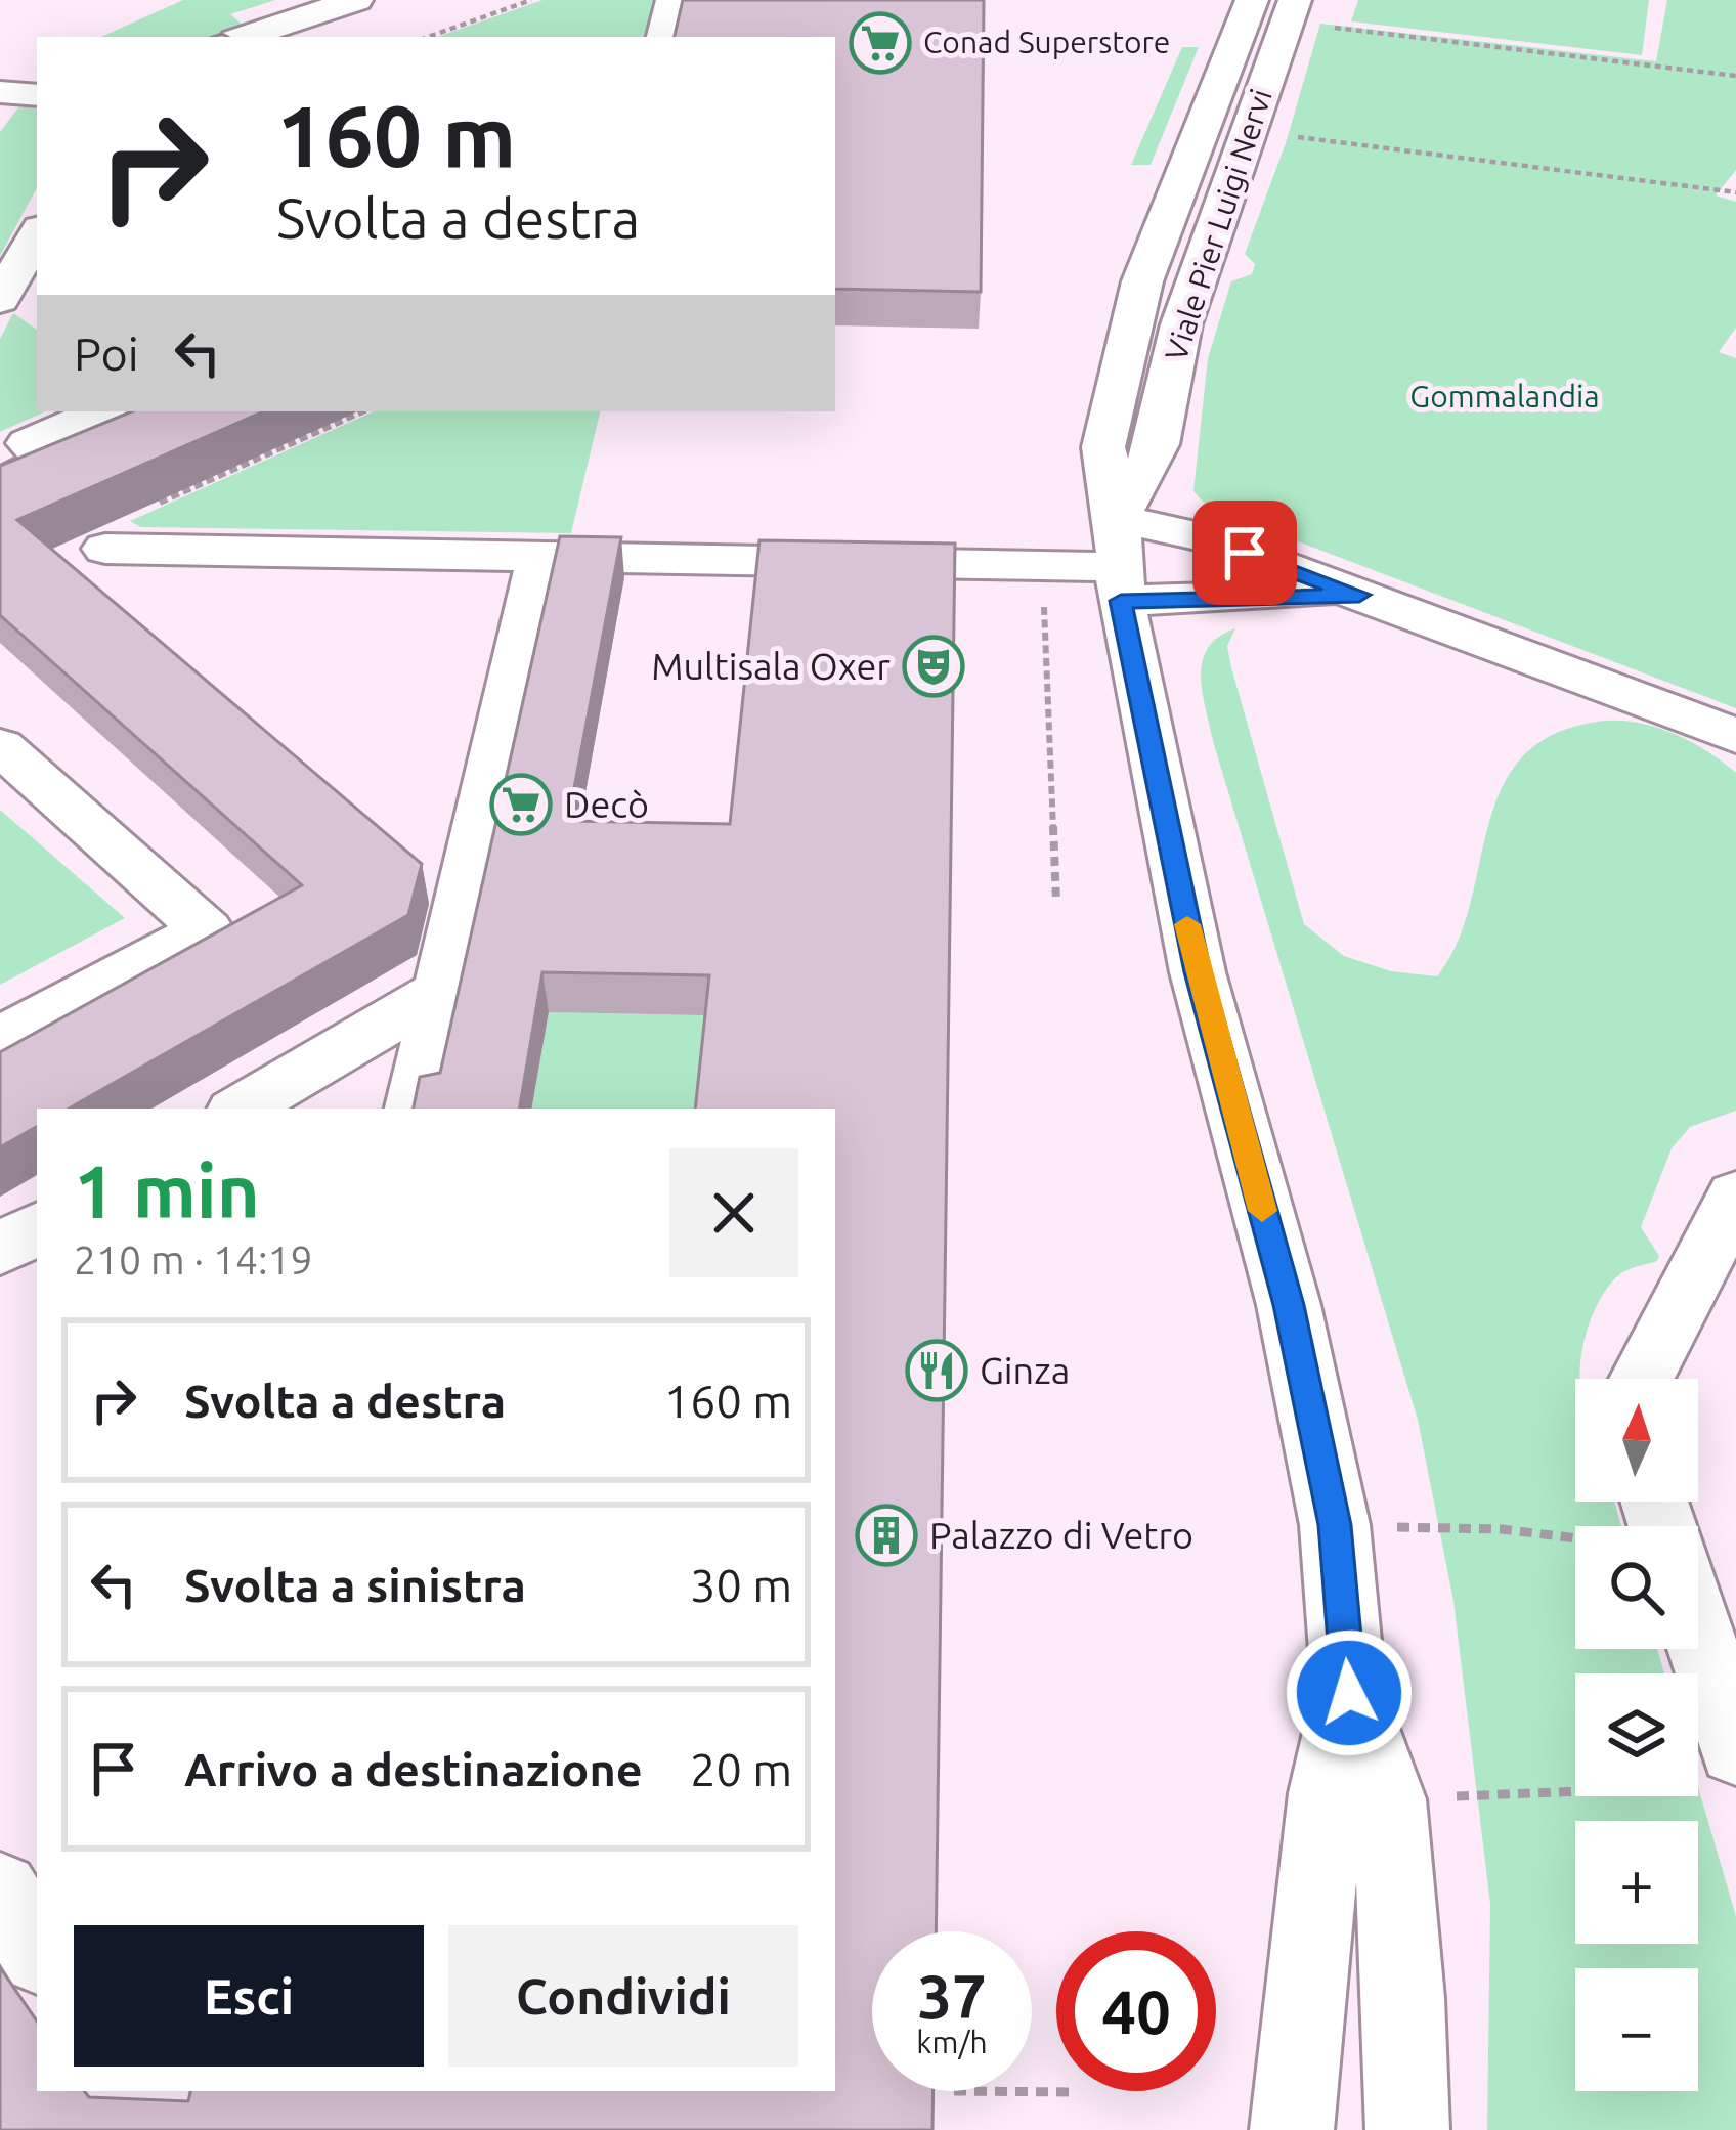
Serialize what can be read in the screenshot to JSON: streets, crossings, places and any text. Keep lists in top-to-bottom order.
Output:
{
  "streets": {
    "street": ["Viale Pier Luigi Nervi"]
  },
  "parks": ["Gommalandia"],
  "places": {
    "supermarket": ["Conad Superstore", "Decò"],
    "theatre": ["Multisala Oxer"],
    "restaurant": ["Ginza"],
    "building": ["Palazzo di Vetro"]
  },
  "north": "top",
  "page": {
    "turn": ["160 m", "Svolta a destra"],
    "then": "Poi",
    "heading": ["1 min", "210 m · 14:19"],
    "list": [
      {
        "name": "Svolta a destra",
        "value": "160 m"
      },
      {
        "name": "Svolta a sinistra",
        "value": "30 m"
      },
      {
        "name": "Arrivo a destinazione",
        "value": "20 m"
      }
    ],
    "map_buttons": ["+", "−"],
    "buttons": ["Esci", "Condividi"],
    "speed": "37 km/h",
    "limit": "40"
  }
}
